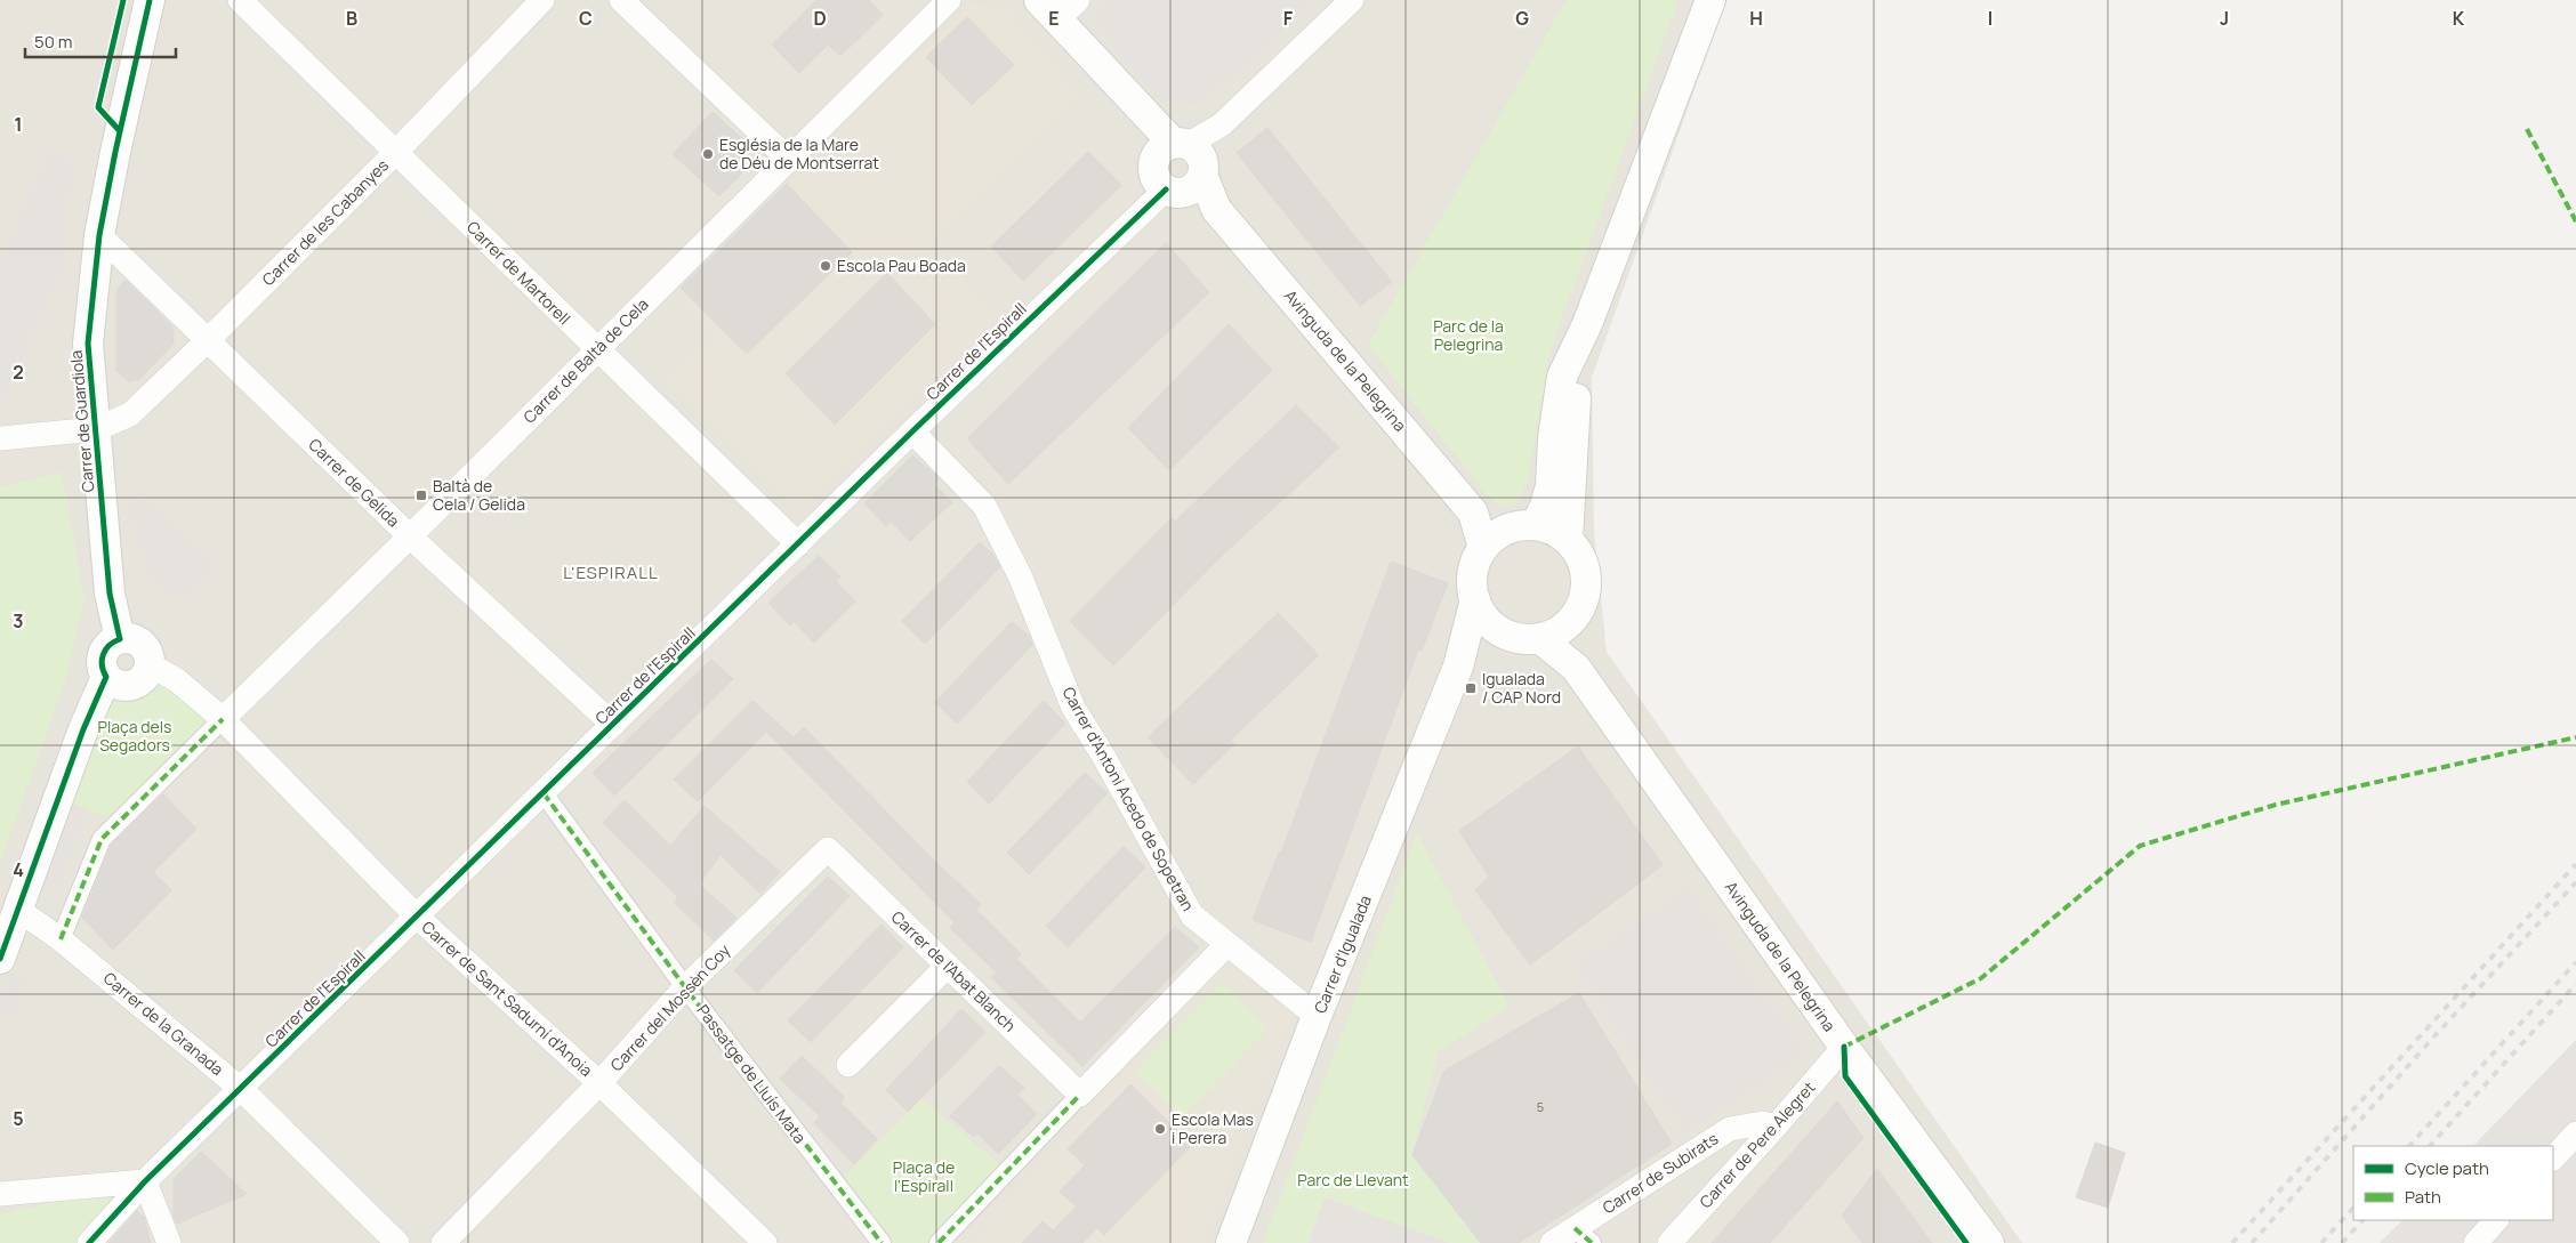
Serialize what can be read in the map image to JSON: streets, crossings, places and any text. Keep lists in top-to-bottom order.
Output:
{
  "streets": {
    "street": [
      "Carrer de les Cabanyes",
      "Carrer de Martorell",
      "Carrer de l'Espirall",
      "Carrer de Baltà de Cela",
      "Avinguda de la Pelegrina",
      "Carrer de Guardiola",
      "Carrer de Gelida",
      "Carrer d'Antoni Acedo de Sopetran",
      "Carrer d'Igualada",
      "Carrer de l'Abat Blanch",
      "Carrer de Sant Sadurní d'Anoia",
      "Carrer del Mossèn Coy",
      "Carrer de la Granada",
      "Passatge de Lluís Mata",
      "Carrer de Pere Alegret",
      "Carrer de Subirats"
    ]
  },
  "crossings": [
    ["Carrer de les Cabanyes", "Carrer de Martorell"],
    ["Carrer de les Cabanyes", "Carrer de Guardiola"],
    ["Carrer de les Cabanyes", "Carrer de Gelida"],
    ["Carrer de Martorell", "Carrer de l'Espirall"],
    ["Carrer de Martorell", "Carrer de Baltà de Cela"],
    ["Carrer de l'Espirall", "Avinguda de la Pelegrina"],
    ["Carrer de l'Espirall", "Carrer de Gelida"],
    ["Carrer de l'Espirall", "Carrer d'Antoni Acedo de Sopetran"],
    ["Carrer de l'Espirall", "Carrer de Sant Sadurní d'Anoia"],
    ["Carrer de l'Espirall", "Carrer de la Granada"],
    ["Carrer de l'Espirall", "Passatge de Lluís Mata"],
    ["Carrer de Baltà de Cela", "Carrer de Gelida"],
    ["Carrer de Baltà de Cela", "Carrer de Sant Sadurní d'Anoia"],
    ["Avinguda de la Pelegrina", "Carrer d'Igualada"],
    ["Avinguda de la Pelegrina", "Carrer de Pere Alegret"],
    ["Carrer de Guardiola", "Carrer de Gelida"],
    ["Carrer de Guardiola", "Carrer de Sant Sadurní d'Anoia"],
    ["Carrer d'Antoni Acedo de Sopetran", "Carrer d'Igualada"],
    ["Carrer de l'Abat Blanch", "Carrer del Mossèn Coy"],
    ["Carrer de Sant Sadurní d'Anoia", "Carrer del Mossèn Coy"],
    ["Carrer del Mossèn Coy", "Passatge de Lluís Mata"],
    ["Carrer de Pere Alegret", "Carrer de Subirats"]
  ],
  "districts": ["L'ESPIRALL"],
  "parks": [
    "Parc de la Pelegrina",
    "Plaça dels Segadors",
    "Plaça de l'Espirall",
    "Parc de Llevant"
  ],
  "places": {
    "other": ["Església de la Mare de Déu de Montserrat", "Escola Pau Boada", "Escola Mas i Perera"],
    "transit": ["Baltà de Cela / Gelida", "Igualada / CAP Nord"]
  },
  "house_numbers": ["5"],
  "legend": ["Cycle path", "Path"],
  "scale_bar": "50 m",
  "grid": {
    "columns": [
      "B",
      "C",
      "D",
      "E",
      "F",
      "G",
      "H",
      "I",
      "J",
      "K"
    ],
    "rows": [
      "1",
      "2",
      "3",
      "4",
      "5"
    ]
  }
}
